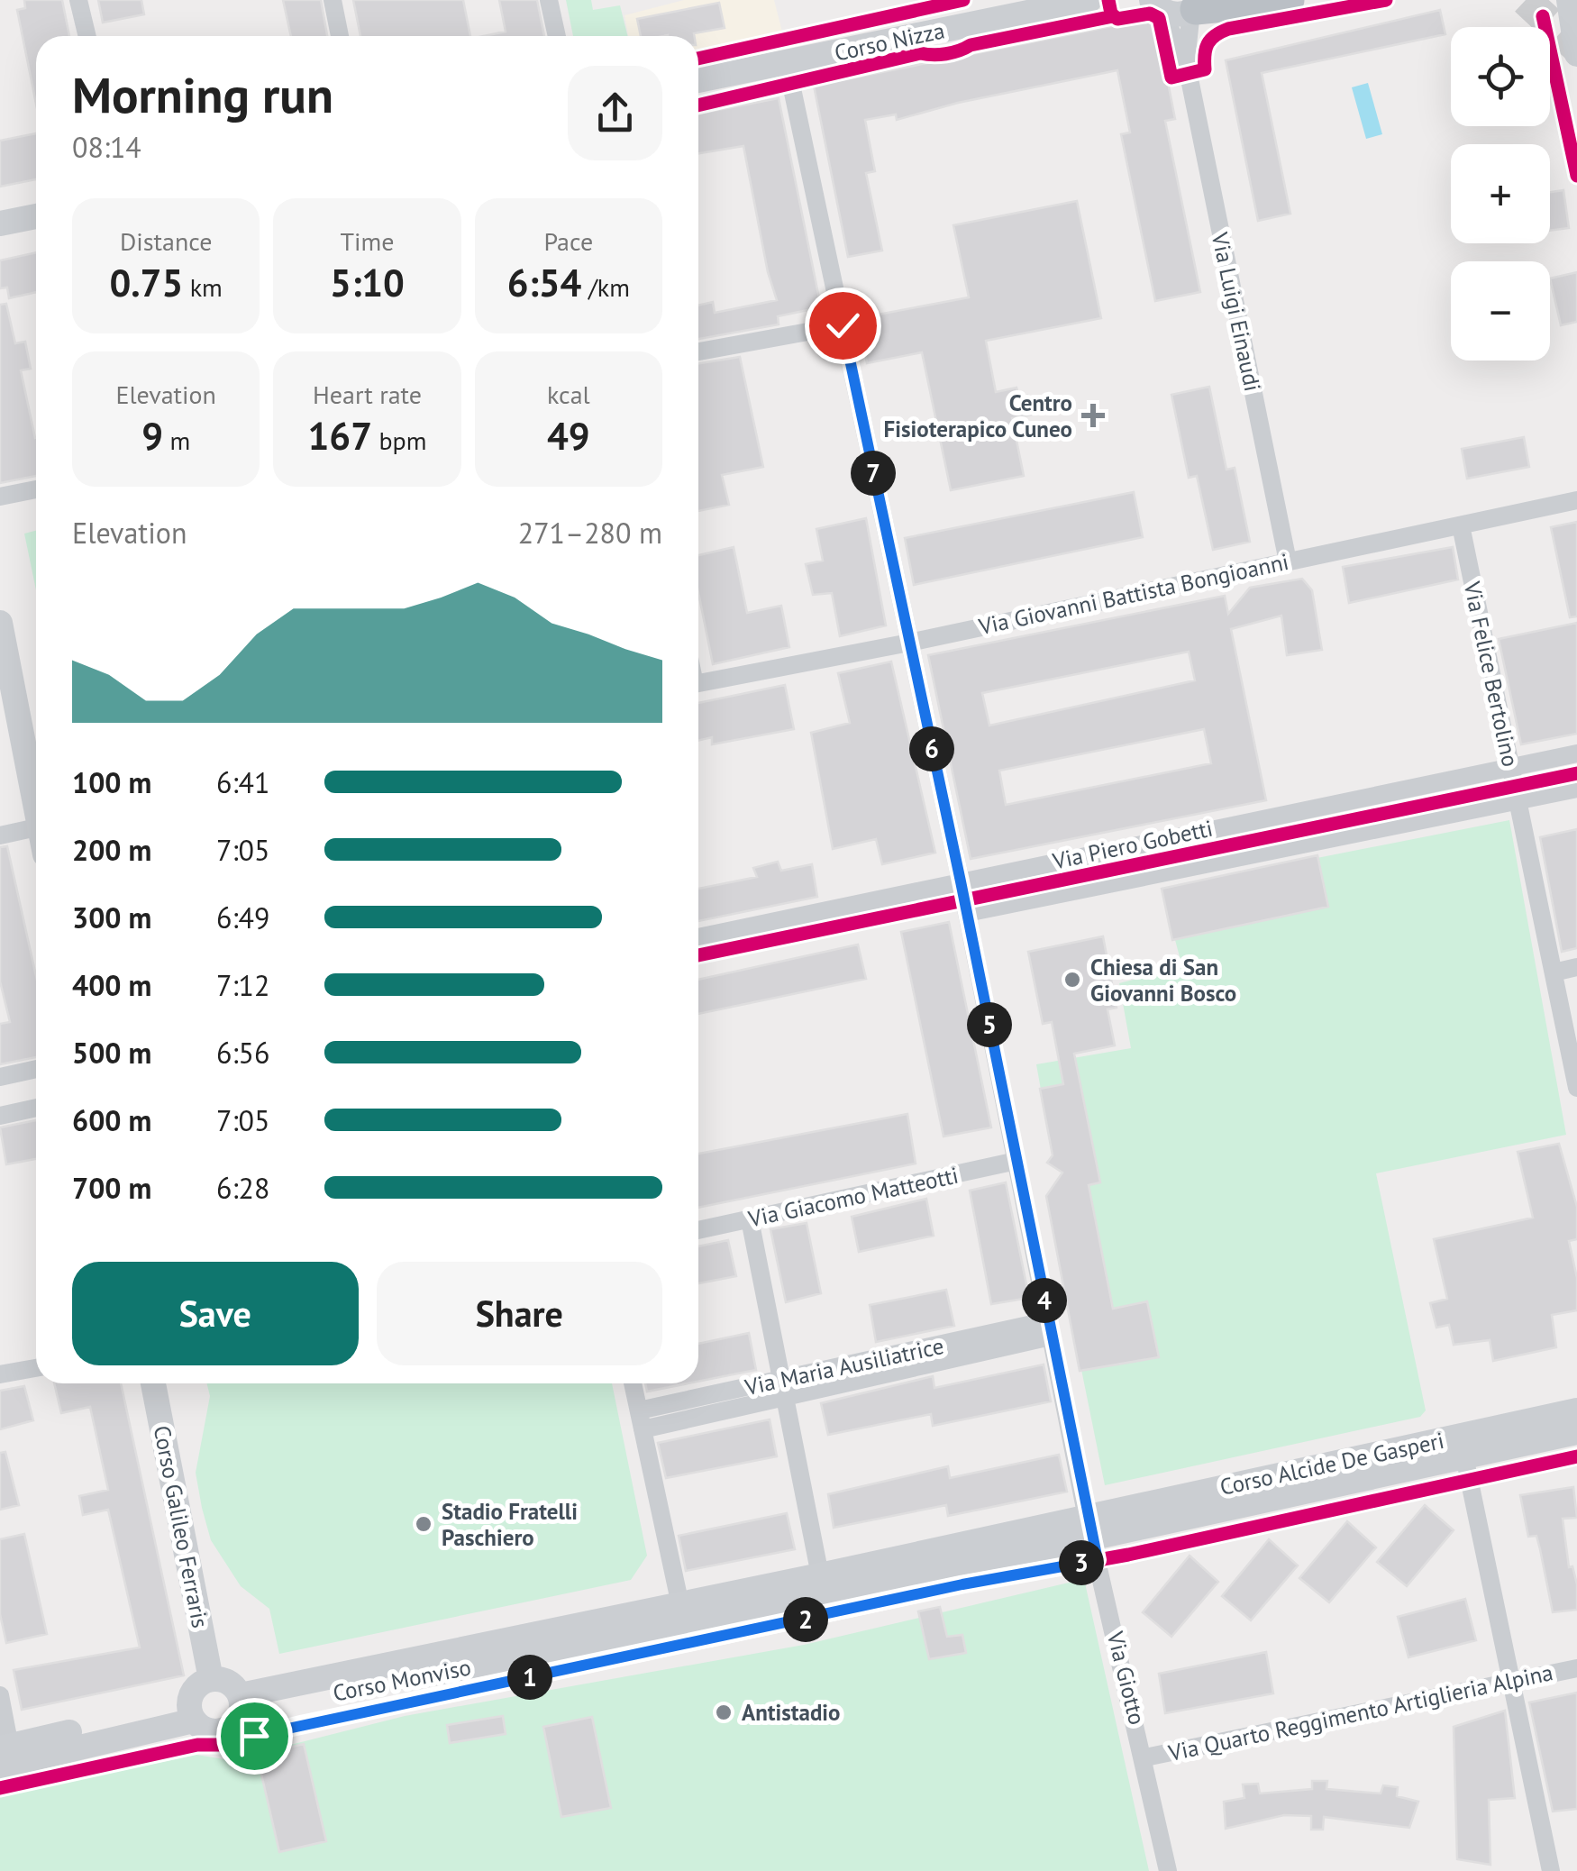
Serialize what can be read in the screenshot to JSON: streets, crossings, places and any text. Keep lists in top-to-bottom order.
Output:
{
  "streets": {
    "main road": [
      "Corso Nizza",
      "Corso Alcide De Gasperi",
      "Corso Galileo Ferraris",
      "Corso Monviso"
    ],
    "street": [
      "Via Luigi Einaudi",
      "Via Giovanni Battista Bongioanni",
      "Via Felice Bertolino",
      "Via Piero Gobetti",
      "Via Giacomo Matteotti",
      "Via Maria Ausiliatrice",
      "Via Giotto",
      "Via Quarto Reggimento Artiglieria Alpina"
    ]
  },
  "crossings": [
    ["Corso Nizza", "Via Giotto"],
    ["Via Luigi Einaudi", "Via Giovanni Battista Bongioanni"],
    ["Via Giovanni Battista Bongioanni", "Via Felice Bertolino"],
    ["Via Giovanni Battista Bongioanni", "Via Giotto"],
    ["Via Felice Bertolino", "Via Piero Gobetti"],
    ["Via Piero Gobetti", "Via Giotto"],
    ["Via Giacomo Matteotti", "Via Giotto"],
    ["Via Maria Ausiliatrice", "Via Giotto"],
    ["Corso Alcide De Gasperi", "Via Giotto"],
    ["Corso Alcide De Gasperi", "Corso Monviso"],
    ["Corso Galileo Ferraris", "Corso Monviso"],
    ["Via Giotto", "Corso Monviso"],
    ["Via Giotto", "Via Quarto Reggimento Artiglieria Alpina"]
  ],
  "places": {
    "health": ["Centro Fisioterapico Cuneo"],
    "other": ["Chiesa di San Giovanni Bosco", "Stadio Fratelli Paschiero", "Antistadio"]
  },
  "page": {
    "map_buttons": ["+", "−"],
    "heading": ["Morning run", "08:14"],
    "stats": [
      ["Distance", "0.75 km"],
      ["Time", "5:10"],
      ["Pace", "6:54 /km"],
      ["Elevation", "9 m"],
      ["Heart rate", "167 bpm"],
      ["kcal", "49"]
    ],
    "pins": [
      "7",
      "6",
      "5",
      "4",
      "3",
      "2",
      "1"
    ],
    "chart": ["Elevation", "271–280 m"],
    "list": [
      {
        "name": "100 m",
        "note": "6:41"
      },
      {
        "name": "200 m",
        "note": "7:05"
      },
      {
        "name": "300 m",
        "note": "6:49"
      },
      {
        "name": "400 m",
        "note": "7:12"
      },
      {
        "name": "500 m",
        "note": "6:56"
      },
      {
        "name": "600 m",
        "note": "7:05"
      },
      {
        "name": "700 m",
        "note": "6:28"
      }
    ],
    "buttons": ["Save", "Share"]
  }
}
